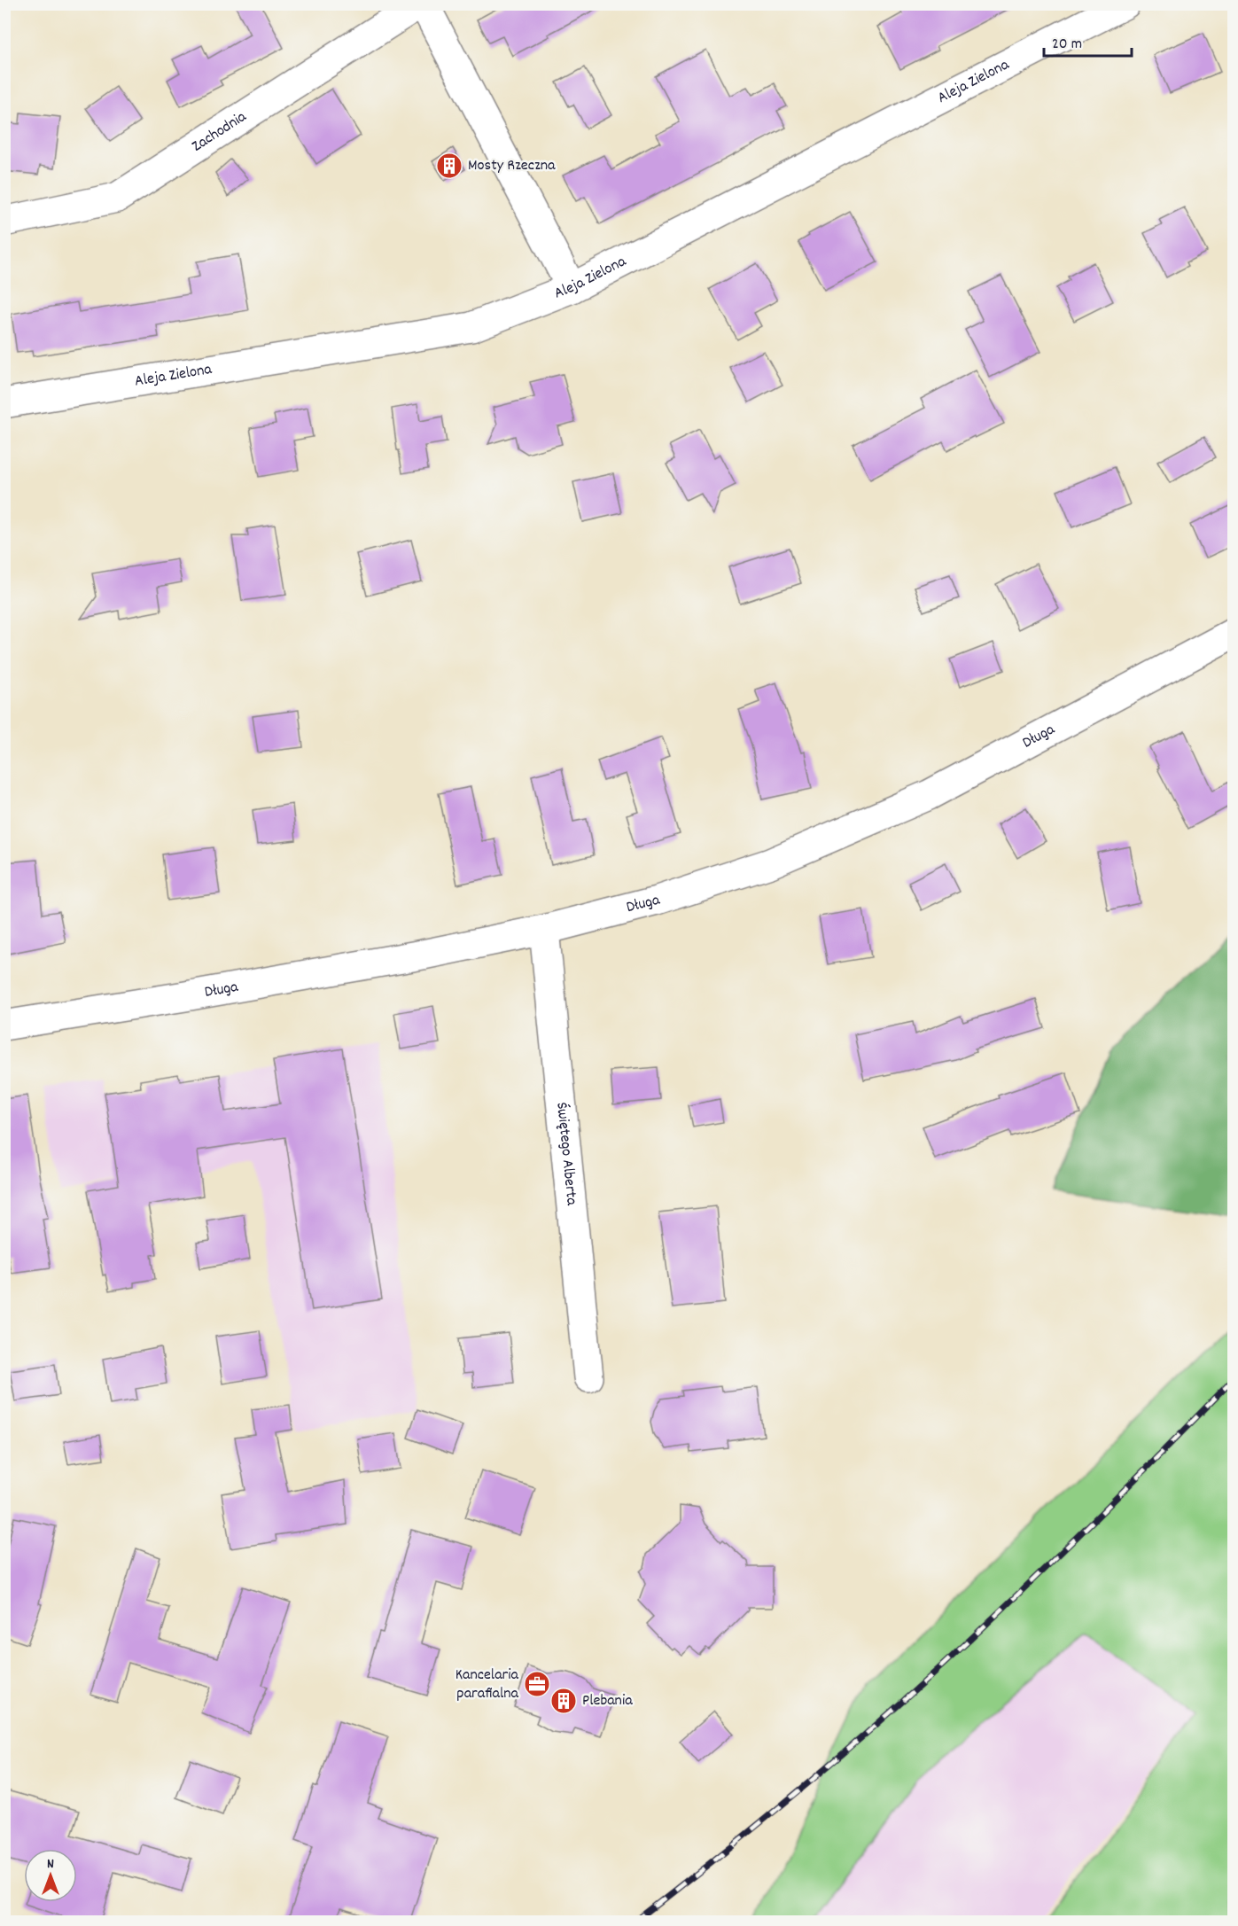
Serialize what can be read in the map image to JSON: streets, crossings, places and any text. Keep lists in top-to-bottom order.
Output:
{
  "streets": {
    "street": [
      "Aleja Zielona",
      "Zachodnia",
      "Długa",
      "Świętego Alberta"
    ]
  },
  "crossings": [
    ["Długa", "Świętego Alberta"]
  ],
  "places": {
    "building": ["Mosty Rzeczna", "Plebania"],
    "office": ["Kancelaria parafialna"]
  },
  "scale_bar": "20 m",
  "north": "top"
}
